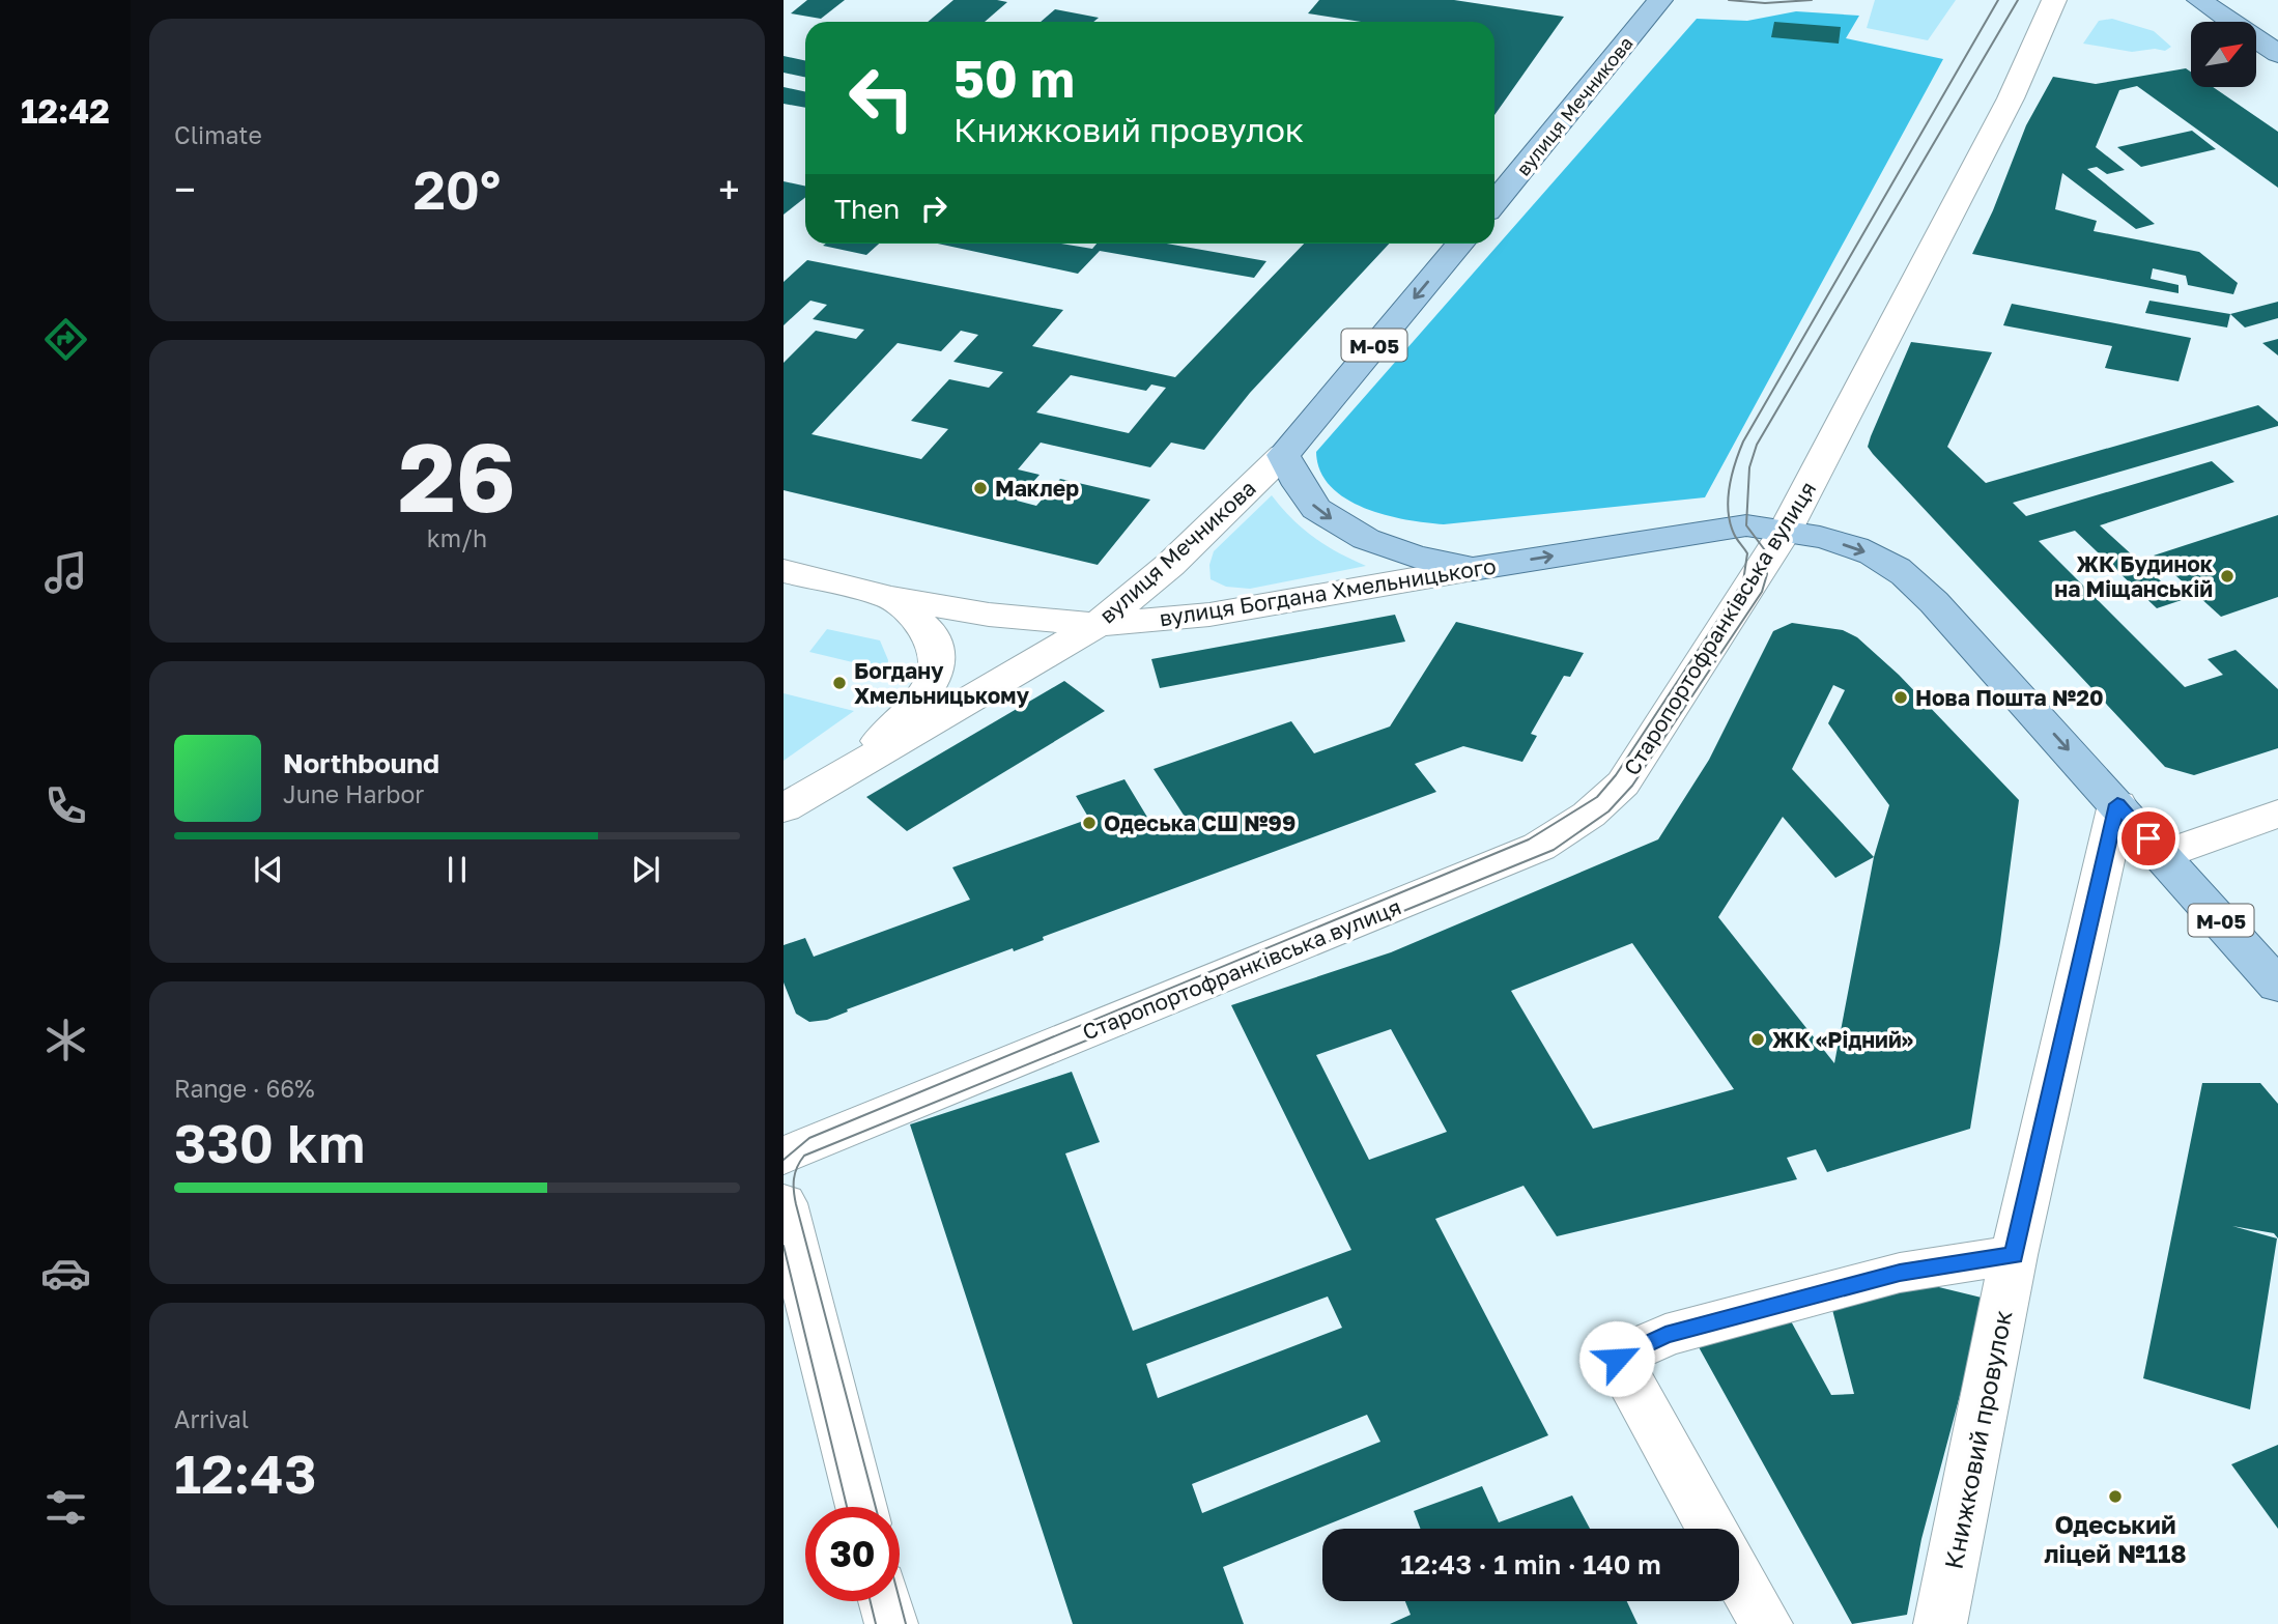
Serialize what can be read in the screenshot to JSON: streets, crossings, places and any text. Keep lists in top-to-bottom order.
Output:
{
  "streets": {
    "main road": [
      "вулиця Мечникова",
      "М-05",
      "вулиця Богдана Хмельницького",
      "Старопортофранківська вулиця",
      "Книжковий провулок"
    ]
  },
  "crossings": [
    ["вулиця Мечникова", "М-05"],
    ["вулиця Мечникова", "вулиця Богдана Хмельницького"],
    ["М-05", "вулиця Богдана Хмельницького"],
    ["М-05", "Старопортофранківська вулиця"],
    ["М-05", "Книжковий провулок"],
    ["вулиця Богдана Хмельницького", "Старопортофранківська вулиця"]
  ],
  "places": [
    "Маклер",
    "ЖК Будинок на Міщанській",
    "Богдану Хмельницькому",
    "Нова Пошта №20",
    "Одеська СШ №99",
    "ЖК «Рідний»",
    "Одеський ліцей №118"
  ],
  "north": "top right",
  "page": {
    "tabs": "12:42",
    "tile": [
      "Climate",
      ["26", "km/h"],
      ["Range · 66%", "330 km"],
      ["Arrival", "12:43"]
    ],
    "turn": ["50 m", "Книжковий провулок"],
    "heat": ["−", "20°", "+"],
    "then": "Then",
    "song": ["Northbound", "June Harbor"],
    "limit": "30",
    "trip": "12:43 · 1 min · 140 m"
  }
}
